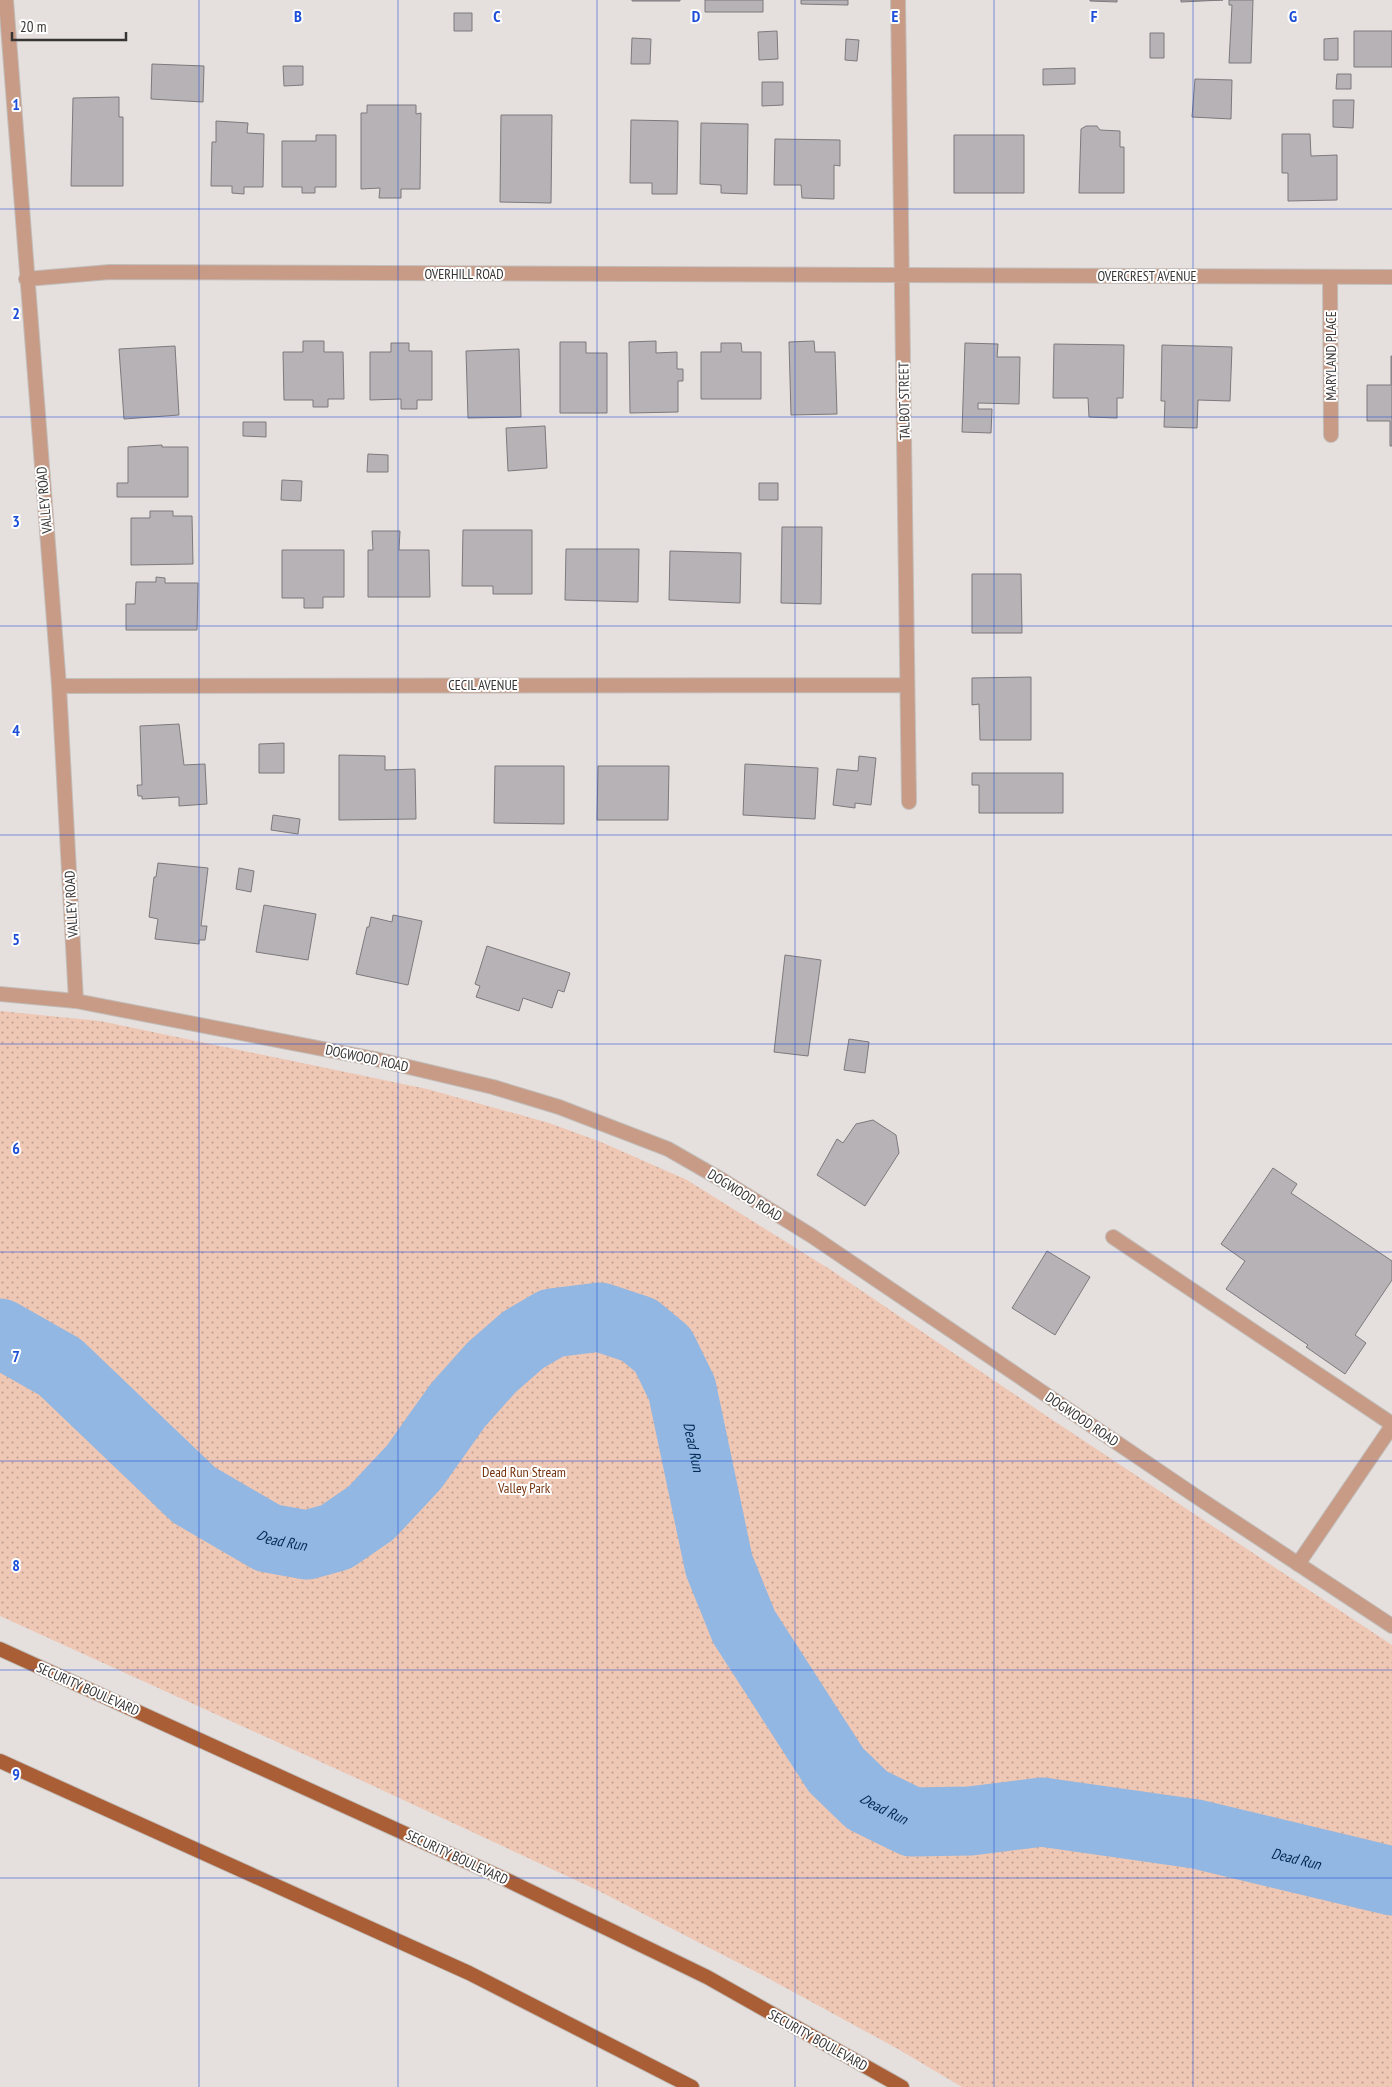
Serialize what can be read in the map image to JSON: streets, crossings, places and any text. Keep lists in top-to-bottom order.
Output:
{
  "streets": {
    "main road": ["SECURITY BOULEVARD"],
    "street": [
      "OVERHILL ROAD",
      "OVERCREST AVENUE",
      "MARYLAND PLACE",
      "TALBOT STREET",
      "VALLEY ROAD",
      "CECIL AVENUE",
      "DOGWOOD ROAD"
    ]
  },
  "crossings": [
    ["OVERHILL ROAD", "OVERCREST AVENUE"],
    ["OVERHILL ROAD", "TALBOT STREET"],
    ["OVERHILL ROAD", "VALLEY ROAD"],
    ["OVERCREST AVENUE", "MARYLAND PLACE"],
    ["OVERCREST AVENUE", "TALBOT STREET"],
    ["TALBOT STREET", "CECIL AVENUE"],
    ["VALLEY ROAD", "CECIL AVENUE"],
    ["VALLEY ROAD", "DOGWOOD ROAD"]
  ],
  "water": ["Dead Run"],
  "parks": ["Dead Run Stream Valley Park"],
  "scale_bar": "20 m",
  "grid": {
    "columns": [
      "B",
      "C",
      "D",
      "E",
      "F",
      "G"
    ],
    "rows": [
      "1",
      "2",
      "3",
      "4",
      "5",
      "6",
      "7",
      "8",
      "9"
    ]
  }
}
